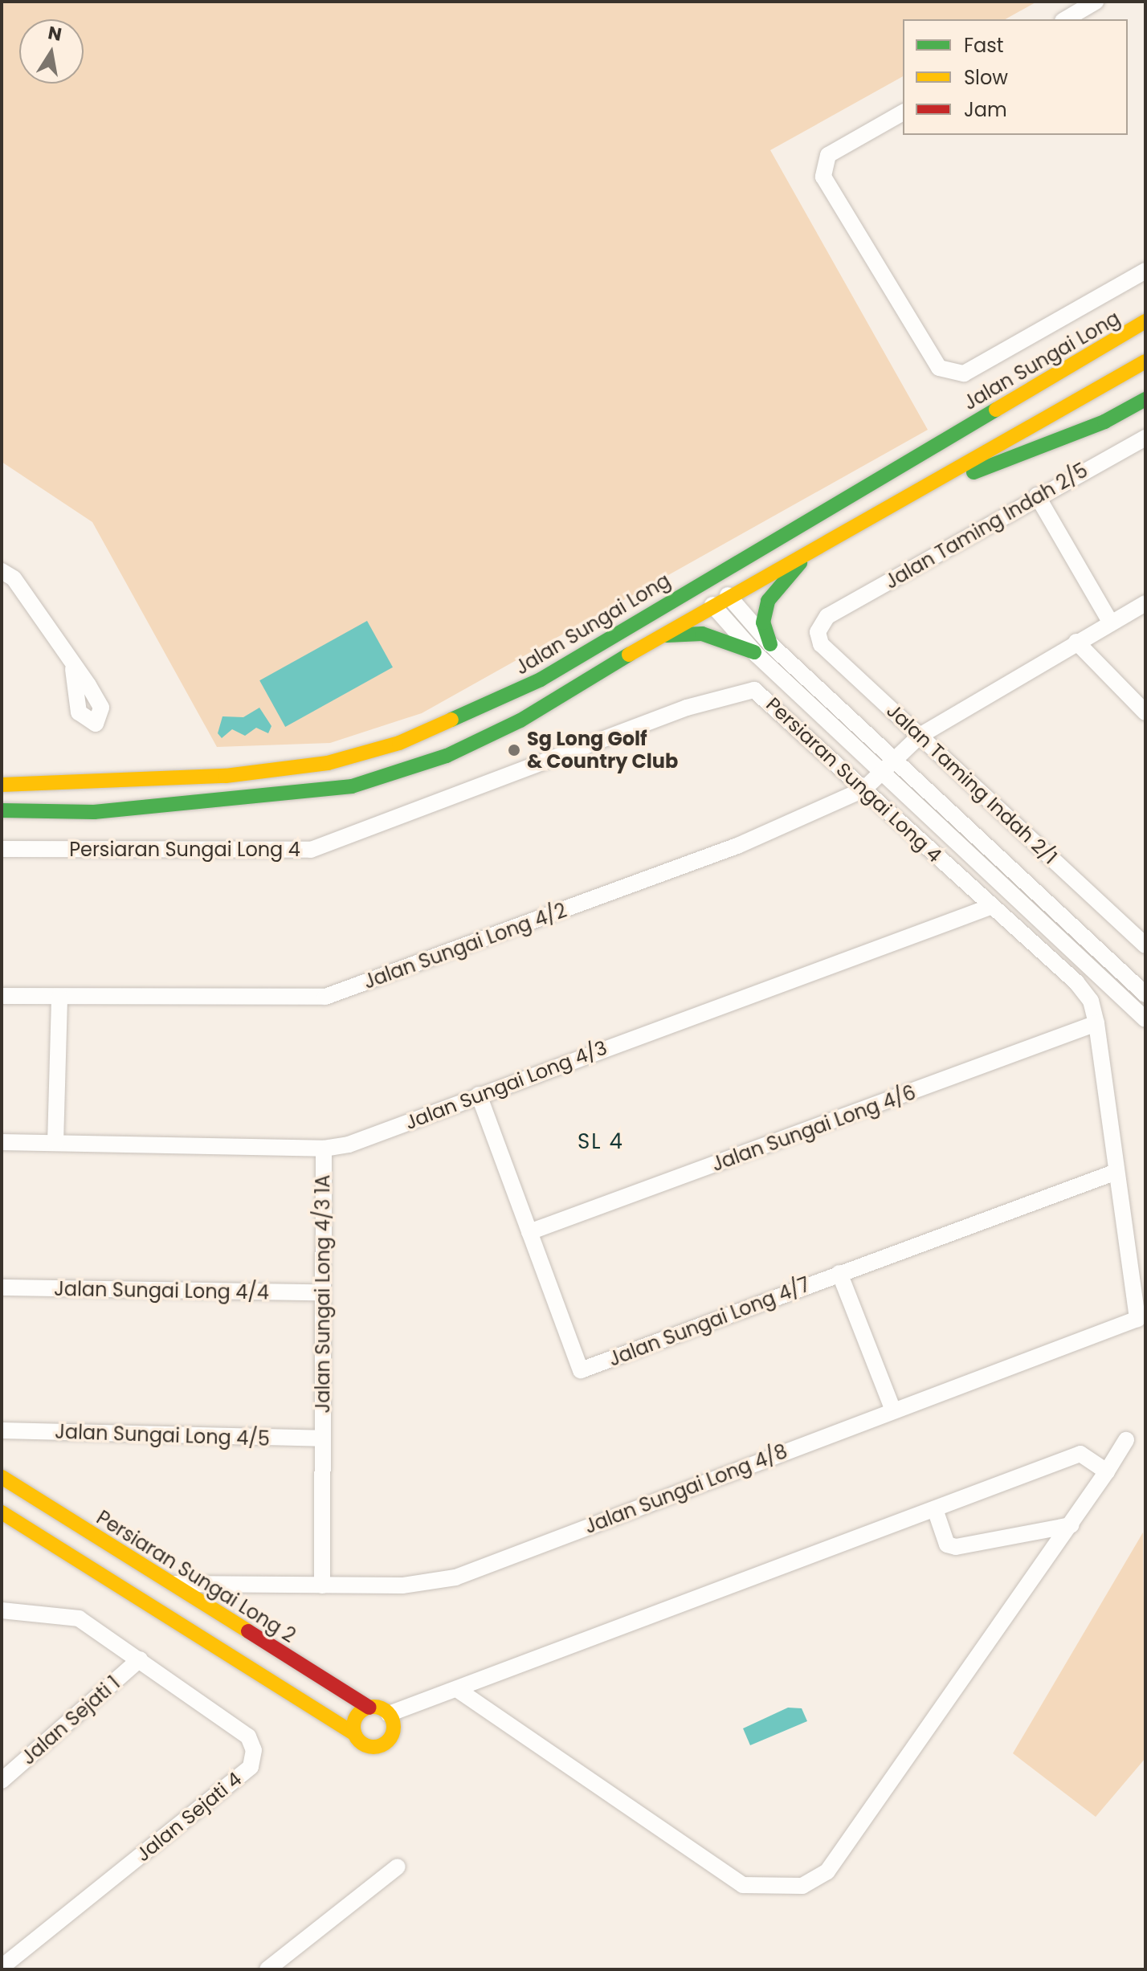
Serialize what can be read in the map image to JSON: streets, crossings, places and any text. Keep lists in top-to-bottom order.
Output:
{
  "streets": {
    "street": [
      "Jalan Sungai Long",
      "Jalan Taming Indah 2/5",
      "Persiaran Sungai Long 4",
      "Jalan Taming Indah 2/1",
      "Jalan Sungai Long 4/2",
      "Jalan Sungai Long 4/3",
      "Jalan Sungai Long 4/6",
      "Jalan Sungai Long 4/4",
      "Jalan Sungai Long 4/3 1A",
      "Jalan Sungai Long 4/7",
      "Jalan Sungai Long 4/5",
      "Jalan Sungai Long 4/8",
      "Persiaran Sungai Long 2",
      "Jalan Sejati 1",
      "Jalan Sejati 4"
    ]
  },
  "crossings": [
    ["Jalan Taming Indah 2/5", "Jalan Taming Indah 2/1"],
    ["Persiaran Sungai Long 4", "Jalan Sungai Long 4/2"],
    ["Persiaran Sungai Long 4", "Jalan Sungai Long 4/3"],
    ["Persiaran Sungai Long 4", "Jalan Sungai Long 4/6"],
    ["Persiaran Sungai Long 4", "Jalan Sungai Long 4/7"],
    ["Persiaran Sungai Long 4", "Jalan Sungai Long 4/8"],
    ["Jalan Taming Indah 2/1", "Jalan Sungai Long 4/2"],
    ["Jalan Sungai Long 4/3", "Jalan Sungai Long 4/3 1A"],
    ["Jalan Sungai Long 4/3", "Jalan Sungai Long 4/7"],
    ["Jalan Sungai Long 4/6", "Jalan Sungai Long 4/7"],
    ["Jalan Sungai Long 4/4", "Jalan Sungai Long 4/3 1A"],
    ["Jalan Sungai Long 4/3 1A", "Jalan Sungai Long 4/5"],
    ["Jalan Sungai Long 4/3 1A", "Jalan Sungai Long 4/8"],
    ["Jalan Sungai Long 4/8", "Persiaran Sungai Long 2"],
    ["Jalan Sejati 1", "Jalan Sejati 4"]
  ],
  "districts": ["SL 4"],
  "places": ["Sg Long Golf & Country Club"],
  "legend": ["Fast", "Slow", "Jam"],
  "north": "top"
}
